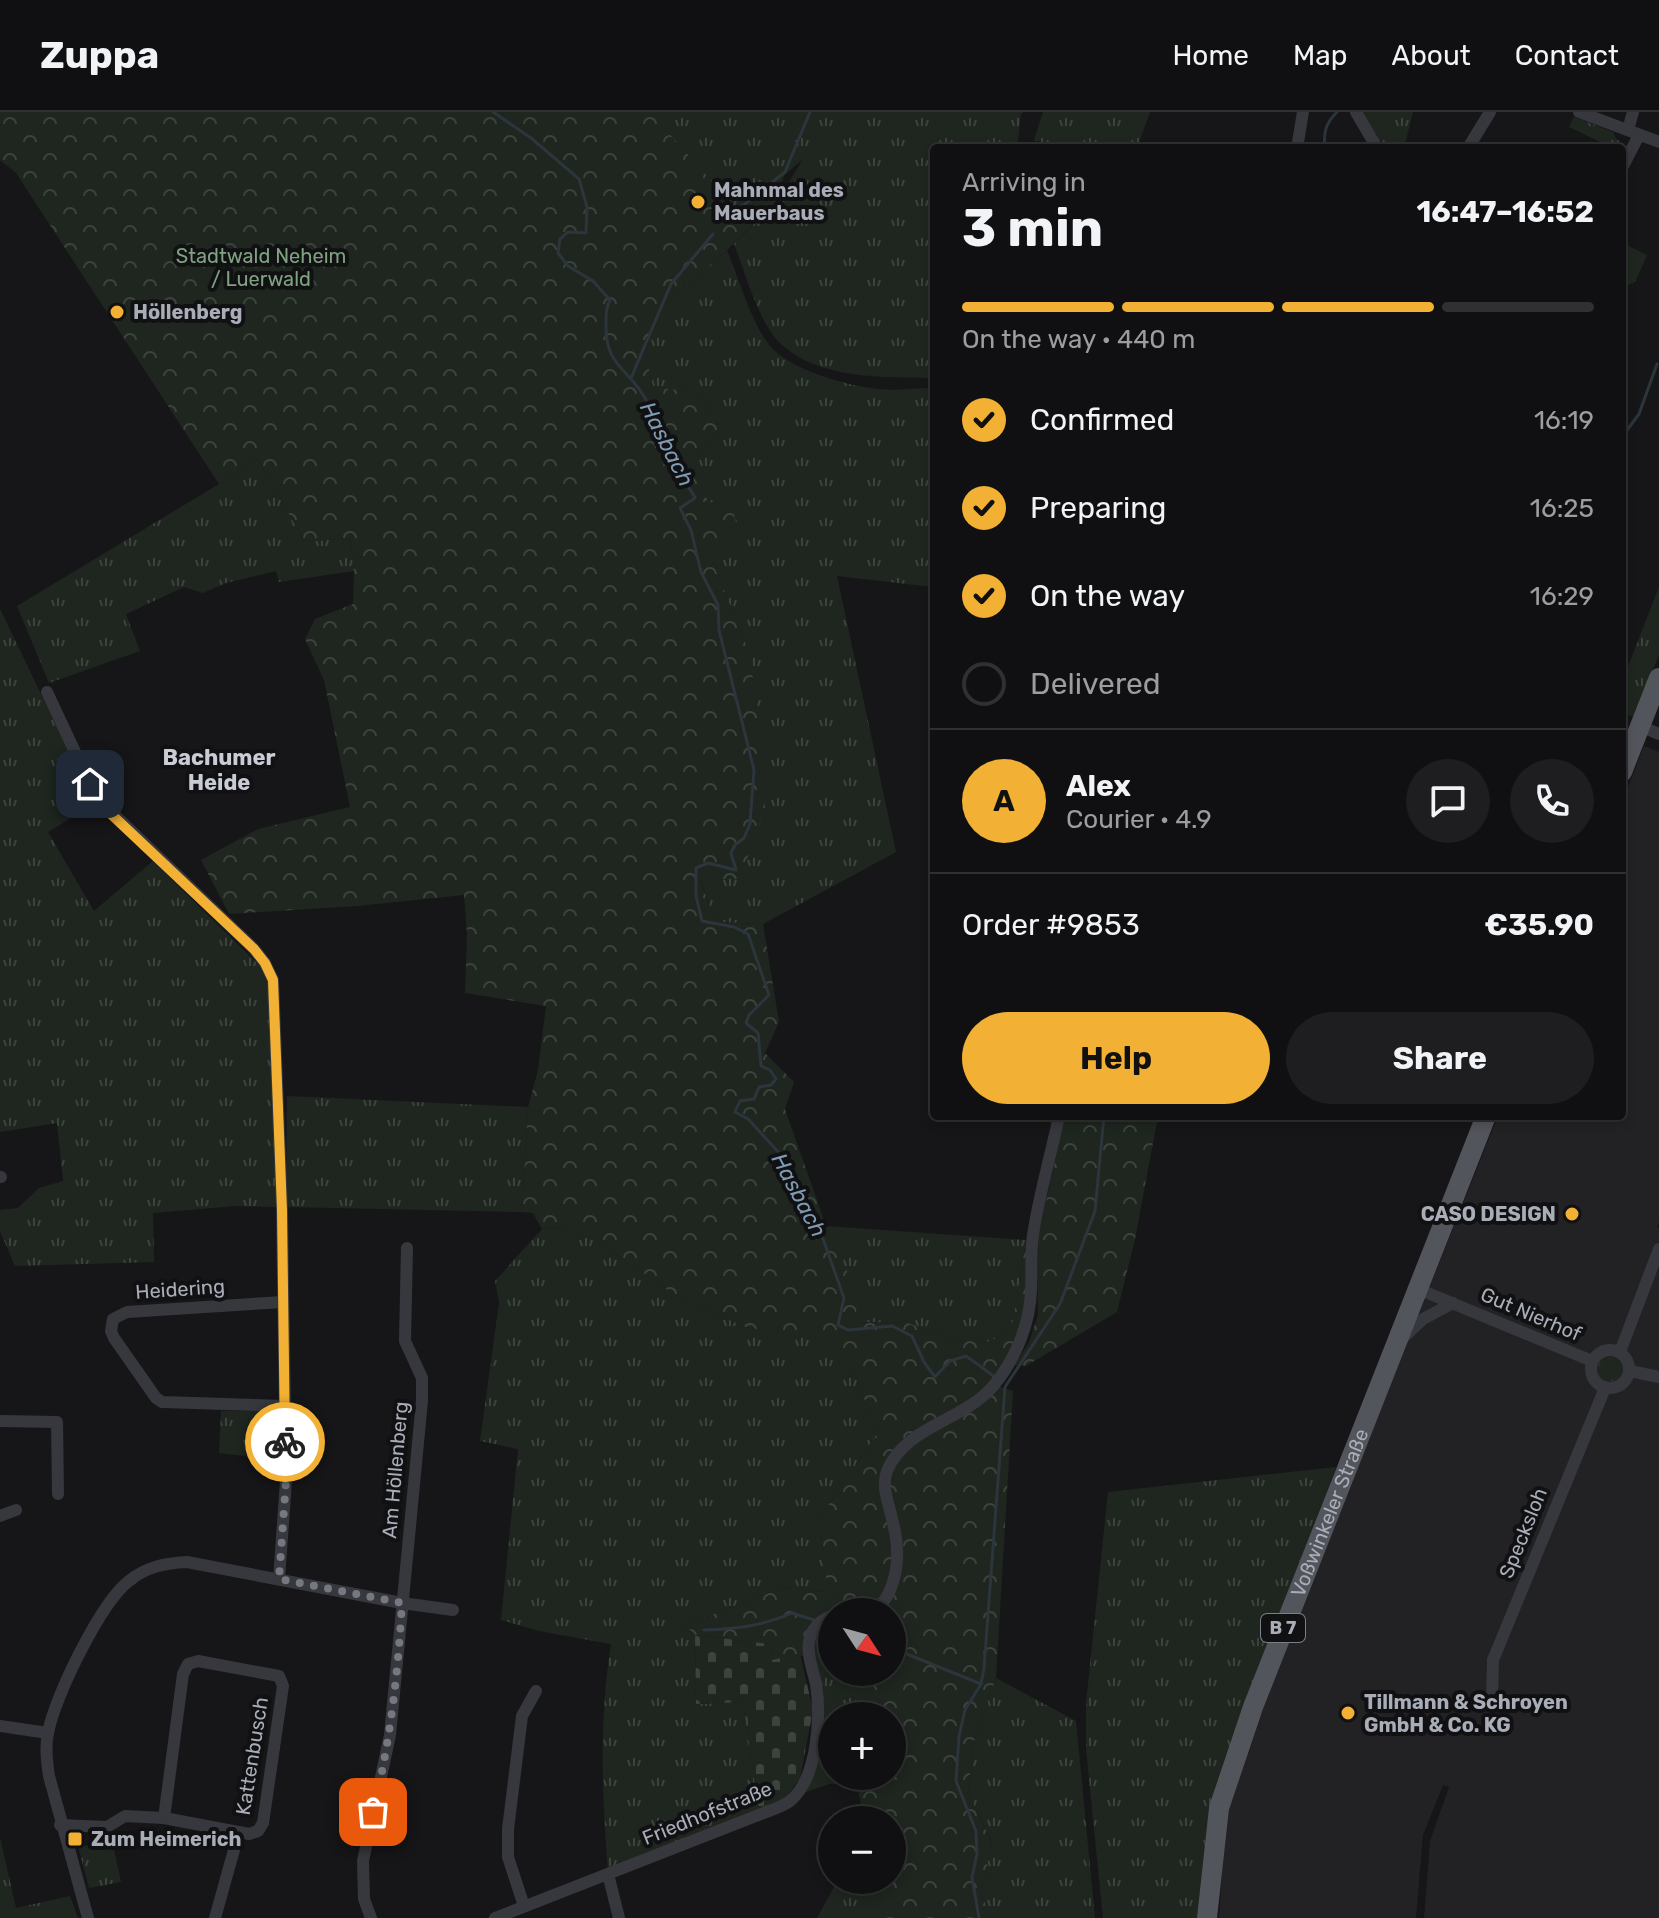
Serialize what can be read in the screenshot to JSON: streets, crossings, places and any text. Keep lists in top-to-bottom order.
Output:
{
  "streets": {
    "main road": ["Voßwinkeler Straße", "B 7"],
    "street": [
      "Heidering",
      "Gut Nierhof",
      "Am Höllenberg",
      "Specksloh",
      "Kattenbusch",
      "Friedhofstraße"
    ]
  },
  "crossings": [
    ["Gut Nierhof", "Voßwinkeler Straße"],
    ["Gut Nierhof", "Specksloh"]
  ],
  "districts": ["Bachumer Heide"],
  "water": ["Hasbach"],
  "parks": ["Stadtwald Neheim / Luerwald"],
  "places": {
    "other": [
      "Mahnmal des Mauerbaus",
      "Höllenberg",
      "CASO DESIGN",
      "Tillmann & Schroyen GmbH & Co. KG"
    ],
    "transit": ["Zum Heimerich"]
  },
  "north": "bottom right",
  "page": {
    "header": "Zuppa",
    "nav": [
      "Home",
      "Map",
      "About",
      "Contact"
    ],
    "heading": ["3 min", "Arriving in", "16:47–16:52"],
    "panel": [
      "Alex",
      "Courier · 4.9",
      "Order #9853",
      "€35.90"
    ],
    "bar": "On the way · 440 m",
    "list": [
      ["Confirmed", "16:19"],
      ["Preparing", "16:25"],
      ["On the way", "16:29"],
      "Delivered"
    ],
    "round": "A",
    "buttons": ["Help", "Share"],
    "map_buttons": ["+", "−"]
  }
}
